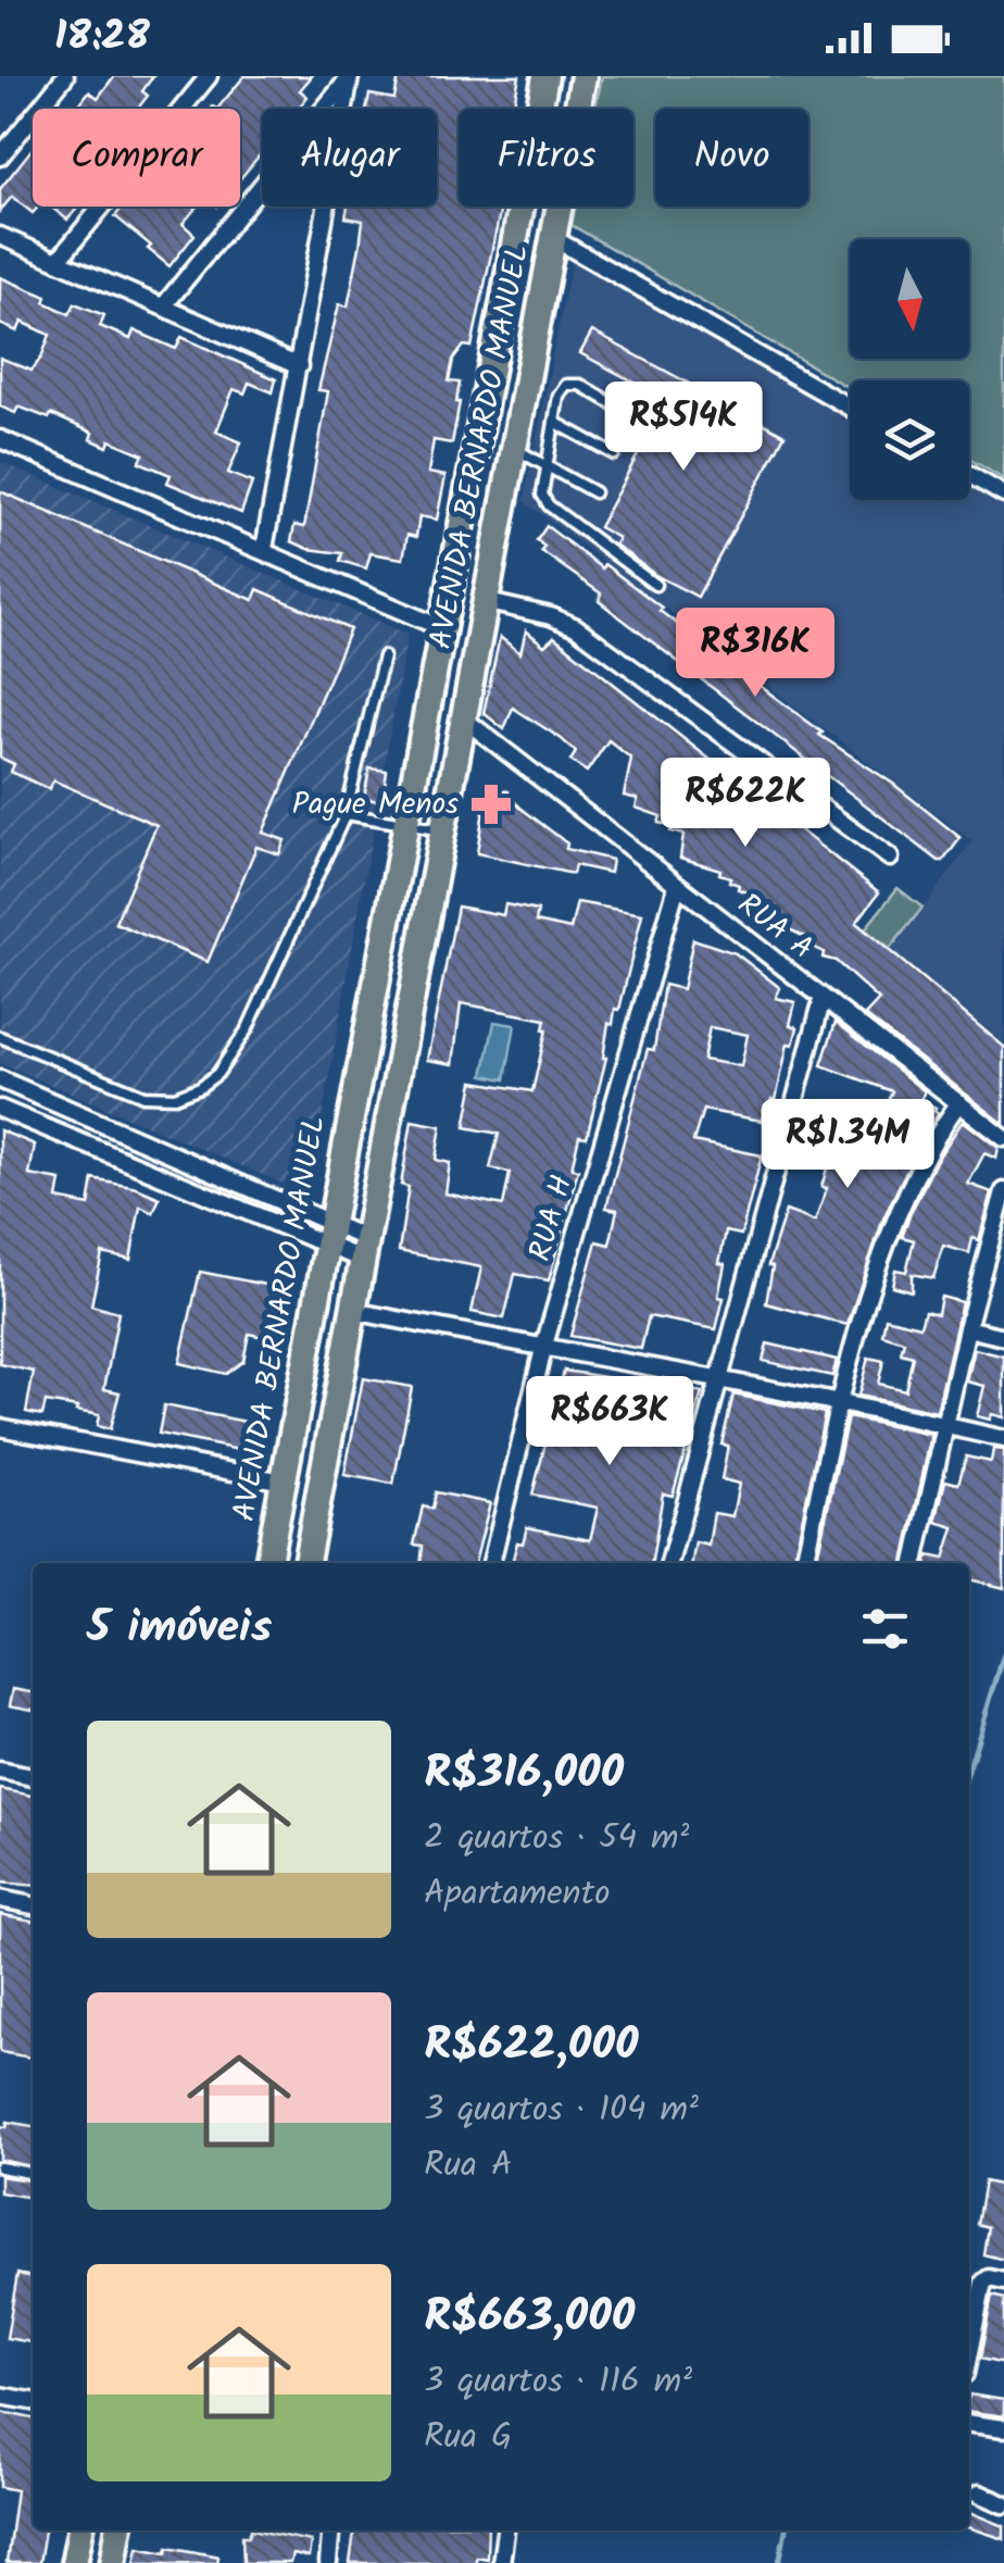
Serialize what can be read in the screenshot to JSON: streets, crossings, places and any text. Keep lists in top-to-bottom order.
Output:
{
  "streets": {
    "main road": ["AVENIDA BERNARDO MANUEL"],
    "street": ["RUA A", "RUA H"]
  },
  "crossings": [
    ["AVENIDA BERNARDO MANUEL", "RUA A"],
    ["RUA A", "RUA H"]
  ],
  "places": {
    "pharmacy": ["Pague Menos"]
  },
  "north": "bottom",
  "page": {
    "status": "18:28",
    "chip": [
      "Comprar",
      "Alugar",
      "Filtros",
      "Novo"
    ],
    "price": [
      "R$514K",
      "R$316K",
      "R$622K",
      "R$1.34M",
      "R$663K"
    ],
    "heading": "5 imóveis",
    "list": [
      {
        "name": "R$316,000",
        "note": "2 quartos · 54 m² · Apartamento"
      },
      {
        "name": "R$622,000",
        "note": "3 quartos · 104 m² · Rua A"
      },
      {
        "name": "R$663,000",
        "note": "3 quartos · 116 m² · Rua G"
      }
    ]
  }
}
